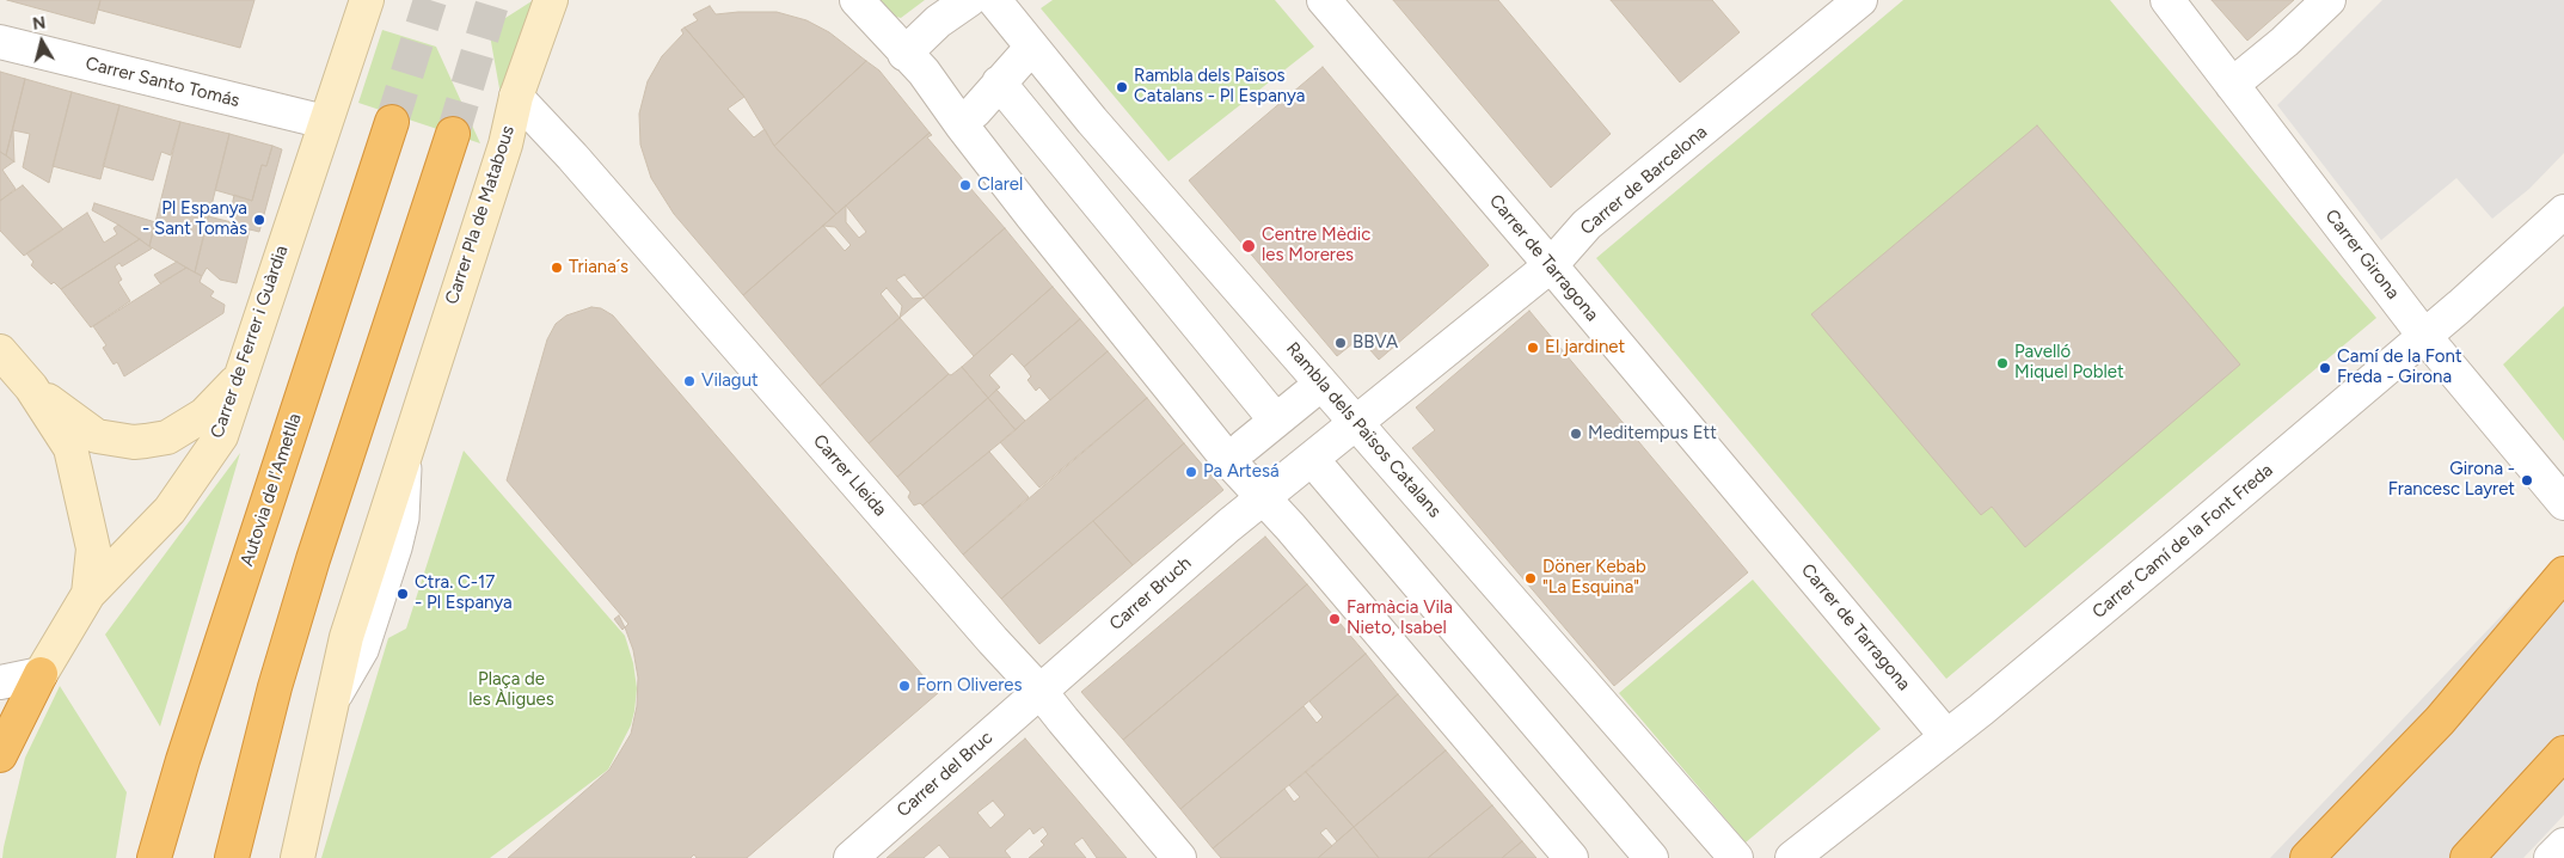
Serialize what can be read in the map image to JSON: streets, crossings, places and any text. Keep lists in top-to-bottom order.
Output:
{
  "streets": {
    "highway": ["Autovia de l'Ametlla"],
    "main road": ["Carrer Pla de Matabous", "Carrer de Ferrer i Guàrdia"],
    "street": [
      "Carrer Santo Tomás",
      "Carrer de Barcelona",
      "Carrer Girona",
      "Carrer de Tarragona",
      "Rambla dels Països Catalans",
      "Carrer Lleida",
      "Carrer Camí de la Font Freda",
      "Carrer Bruch",
      "Carrer del Bruc"
    ]
  },
  "crossings": [
    ["Carrer Santo Tomás", "Carrer de Ferrer i Guàrdia"],
    ["Carrer de Barcelona", "Carrer de Tarragona"],
    ["Carrer de Barcelona", "Rambla dels Països Catalans"],
    ["Carrer de Barcelona", "Carrer Bruch"],
    ["Carrer Pla de Matabous", "Carrer Lleida"],
    ["Carrer Girona", "Carrer Camí de la Font Freda"],
    ["Carrer de Tarragona", "Carrer Camí de la Font Freda"],
    ["Carrer Lleida", "Carrer Bruch"],
    ["Carrer Lleida", "Carrer del Bruc"],
    ["Carrer Bruch", "Carrer del Bruc"]
  ],
  "parks": ["Plaça de les Àligues"],
  "places": [
    "Rambla dels Països Catalans - Pl Espanya",
    "Clarel",
    "Pl Espanya - Sant Tomàs",
    "Centre Mèdic les Moreres",
    "Triana´s",
    "BBVA",
    "El jardinet",
    "Pavelló Miquel Poblet",
    "Camí de la Font Freda - Girona",
    "Vilagut",
    "Meditempus Ett",
    "Pa Artesá",
    "Girona - Francesc Layret",
    "Döner Kebab \"La Esquina\"",
    "Ctra. C-17 - Pl Espanya",
    "Farmàcia Vila Nieto, Isabel",
    "Forn Oliveres"
  ],
  "north": "top"
}
